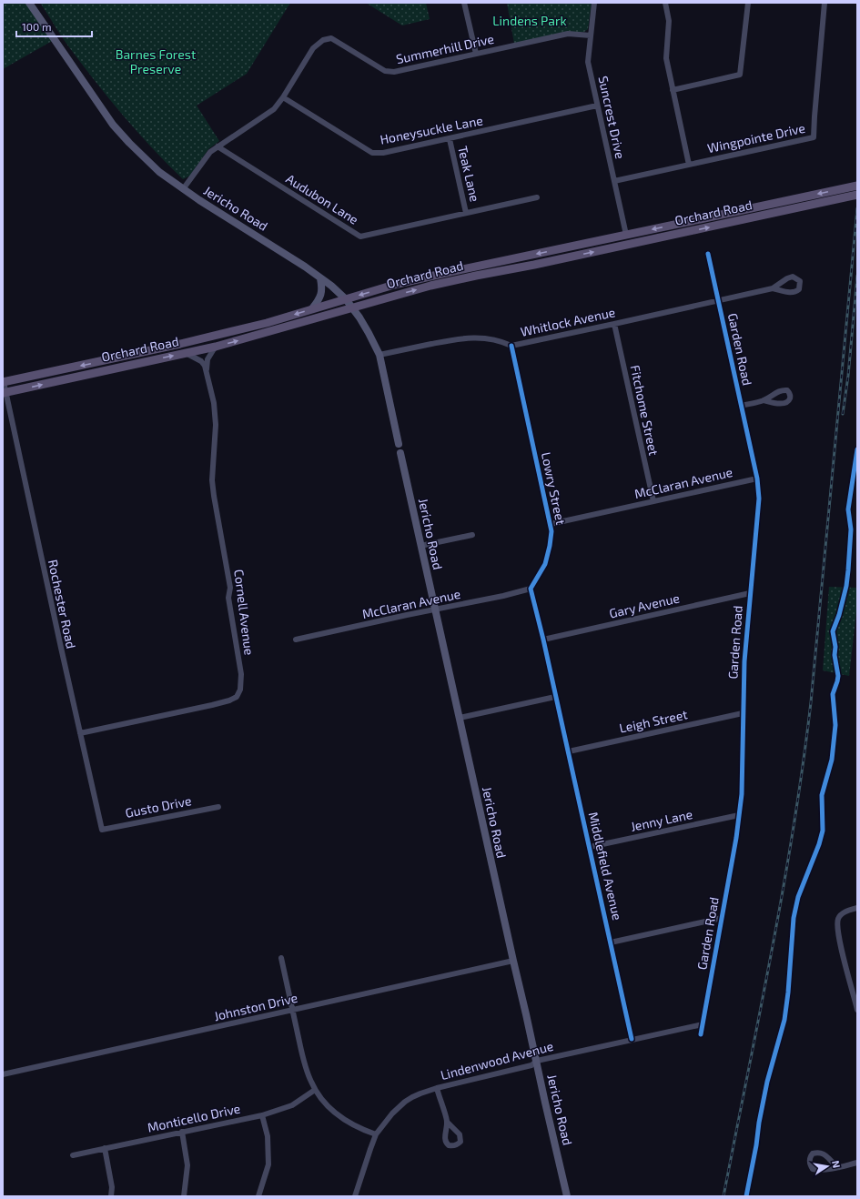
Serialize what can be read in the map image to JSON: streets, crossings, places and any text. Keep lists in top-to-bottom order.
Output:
{
  "streets": {
    "main road": ["Jericho Road", "Orchard Road"],
    "street": [
      "Summerhill Drive",
      "Suncrest Drive",
      "Honeysuckle Lane",
      "Wingpointe Drive",
      "Teak Lane",
      "Audubon Lane",
      "Whitlock Avenue",
      "Garden Road",
      "Fitchome Street",
      "McClaran Avenue",
      "Lowry Street",
      "Rochester Road",
      "Gary Avenue",
      "Cornell Avenue",
      "Leigh Street",
      "Gusto Drive",
      "Jenny Lane",
      "Middlefield Avenue",
      "Johnston Drive",
      "Lindenwood Avenue",
      "Monticello Drive"
    ]
  },
  "crossings": [
    ["Summerhill Drive", "Suncrest Drive"],
    ["Summerhill Drive", "Honeysuckle Lane"],
    ["Summerhill Drive", "Audubon Lane"],
    ["Summerhill Drive", "Jericho Road"],
    ["Suncrest Drive", "Honeysuckle Lane"],
    ["Suncrest Drive", "Wingpointe Drive"],
    ["Suncrest Drive", "Orchard Road"],
    ["Honeysuckle Lane", "Teak Lane"],
    ["Teak Lane", "Audubon Lane"],
    ["Jericho Road", "Orchard Road"],
    ["Jericho Road", "Whitlock Avenue"],
    ["Jericho Road", "McClaran Avenue"],
    ["Jericho Road", "Johnston Drive"],
    ["Jericho Road", "Lindenwood Avenue"],
    ["Orchard Road", "Rochester Road"],
    ["Orchard Road", "Cornell Avenue"],
    ["Whitlock Avenue", "Garden Road"],
    ["Whitlock Avenue", "Fitchome Street"],
    ["Whitlock Avenue", "Lowry Street"],
    ["Garden Road", "McClaran Avenue"],
    ["Garden Road", "Gary Avenue"],
    ["Garden Road", "Leigh Street"],
    ["Garden Road", "Jenny Lane"],
    ["Garden Road", "Lindenwood Avenue"],
    ["Fitchome Street", "McClaran Avenue"],
    ["McClaran Avenue", "Lowry Street"],
    ["Rochester Road", "Cornell Avenue"],
    ["Rochester Road", "Gusto Drive"],
    ["Leigh Street", "Middlefield Avenue"],
    ["Jenny Lane", "Middlefield Avenue"],
    ["Middlefield Avenue", "Lindenwood Avenue"]
  ],
  "parks": ["Lindens Park", "Barnes Forest Preserve"],
  "scale_bar": "100 m",
  "north": "right"
}
